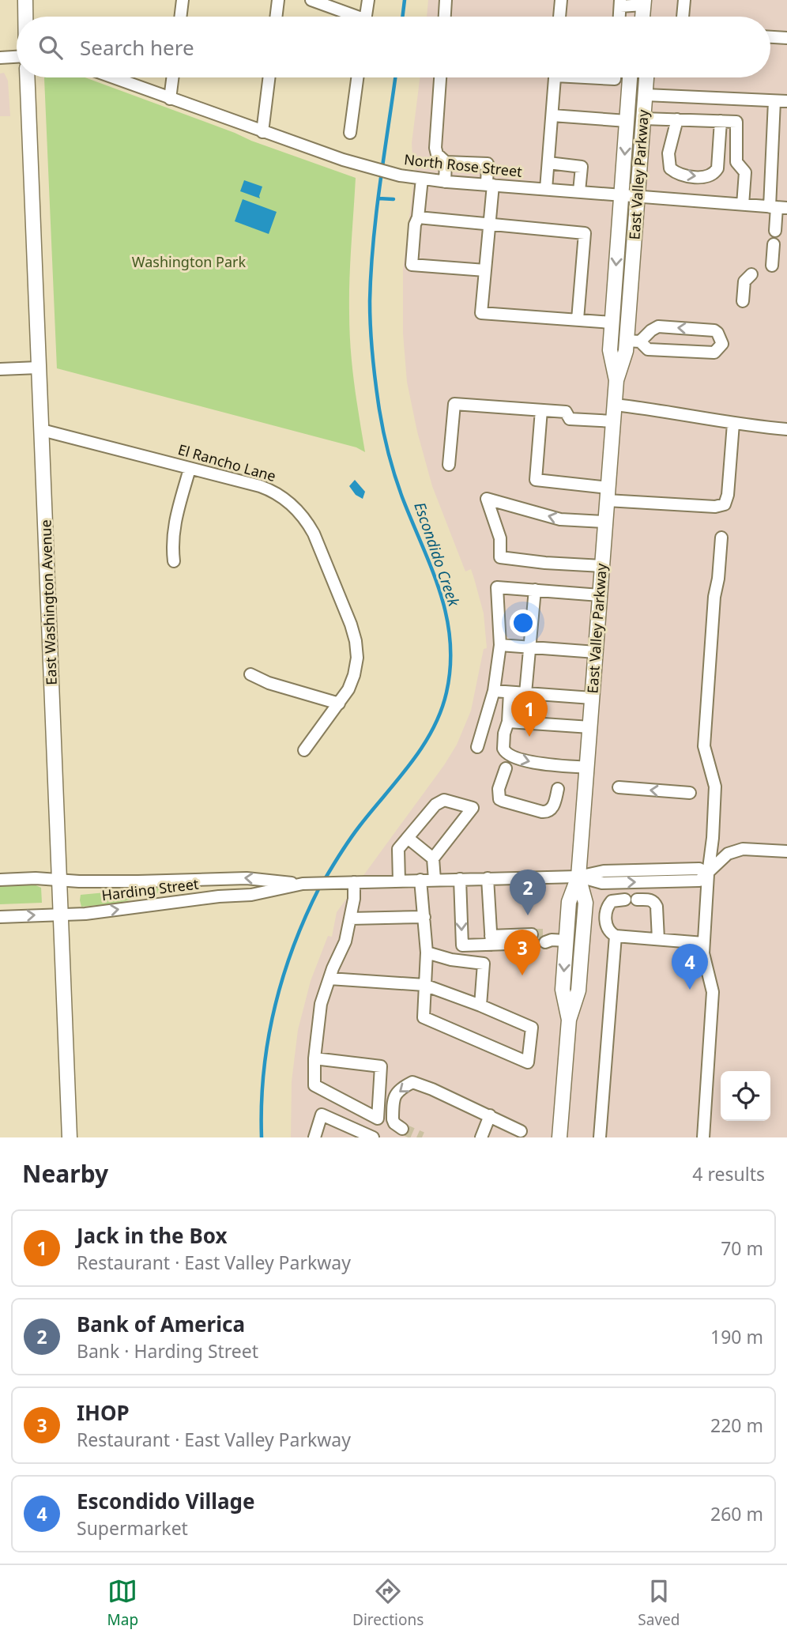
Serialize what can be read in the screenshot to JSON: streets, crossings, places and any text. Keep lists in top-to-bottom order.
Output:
{
  "streets": {
    "main road": ["East Valley Parkway", "East Washington Avenue"],
    "street": ["North Rose Street", "El Rancho Lane", "Harding Street"]
  },
  "crossings": [
    ["North Rose Street", "East Valley Parkway"],
    ["East Valley Parkway", "Harding Street"],
    ["El Rancho Lane", "East Washington Avenue"],
    ["East Washington Avenue", "Harding Street"]
  ],
  "water": ["Escondido Creek"],
  "parks": ["Washington Park"],
  "page": {
    "search": "Search here",
    "pins": [
      "1",
      "2",
      "3",
      "4"
    ],
    "heading": ["Nearby", "4 results"],
    "list": [
      {
        "mark": "1",
        "name": "Jack in the Box",
        "note": "Restaurant · East Valley Parkway",
        "value": "70 m"
      },
      {
        "mark": "2",
        "name": "Bank of America",
        "note": "Bank · Harding Street",
        "value": "190 m"
      },
      {
        "mark": "3",
        "name": "IHOP",
        "note": "Restaurant · East Valley Parkway",
        "value": "220 m"
      },
      {
        "mark": "4",
        "name": "Escondido Village",
        "note": "Supermarket",
        "value": "260 m"
      }
    ],
    "nav": ["Map", "Directions", "Saved"]
  }
}
